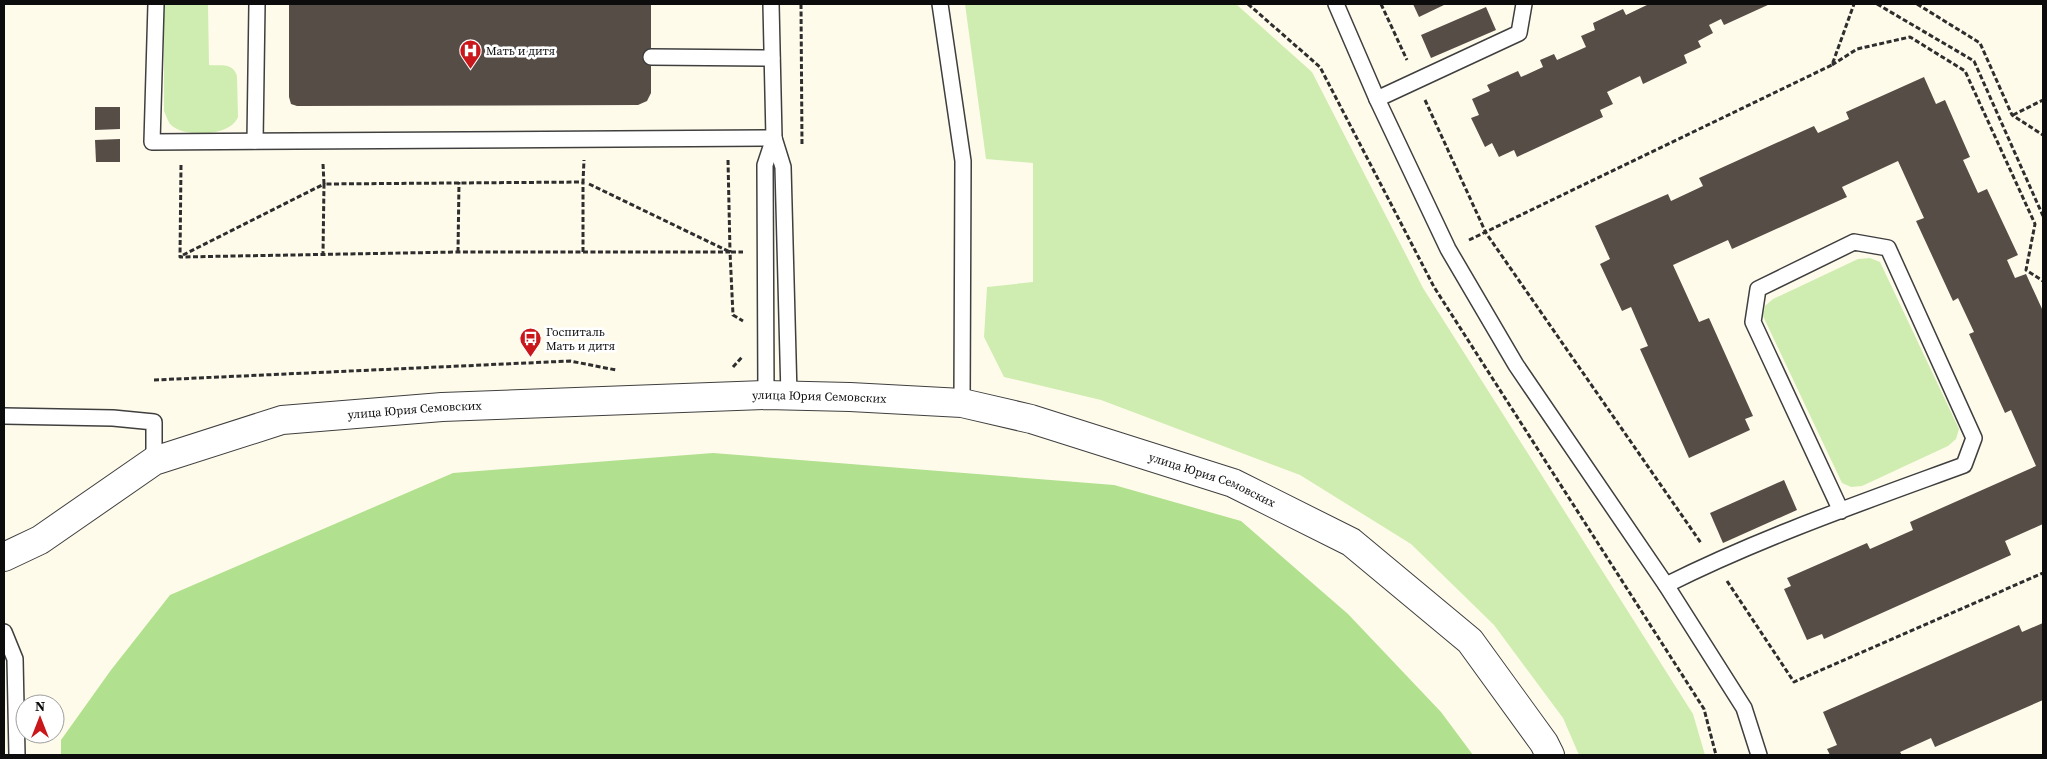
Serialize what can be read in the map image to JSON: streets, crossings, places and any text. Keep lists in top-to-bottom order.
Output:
{
  "streets": {
    "street": ["улица Юрия Семовских"]
  },
  "places": {
    "hospital": ["Мать и дитя"],
    "bus stop": ["Госпиталь Мать и дитя"]
  },
  "north": "top"
}
